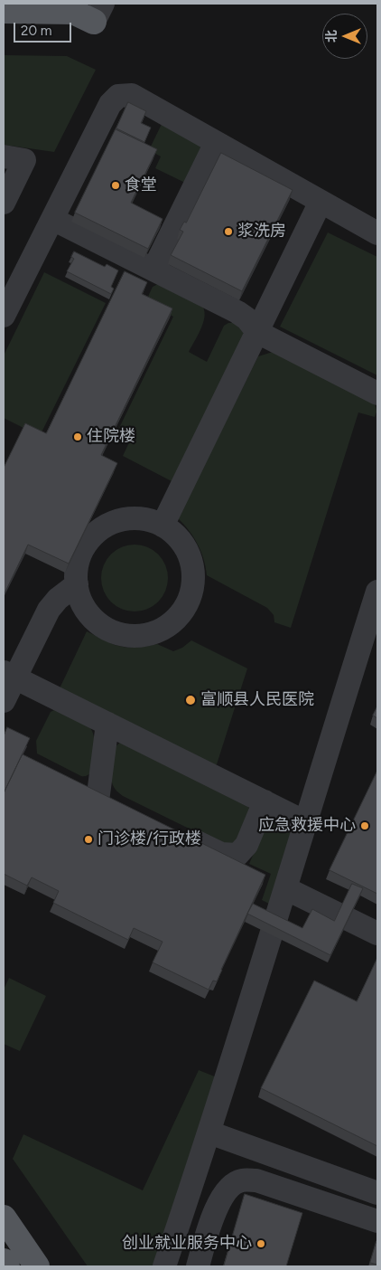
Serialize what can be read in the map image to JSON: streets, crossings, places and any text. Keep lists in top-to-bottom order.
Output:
{
  "places": [
    "食堂",
    "浆洗房",
    "住院楼",
    "富顺县人民医院",
    "应急救援中心",
    "门诊楼/行政楼",
    "创业就业服务中心"
  ],
  "scale_bar": "20 m",
  "north": "left"
}
